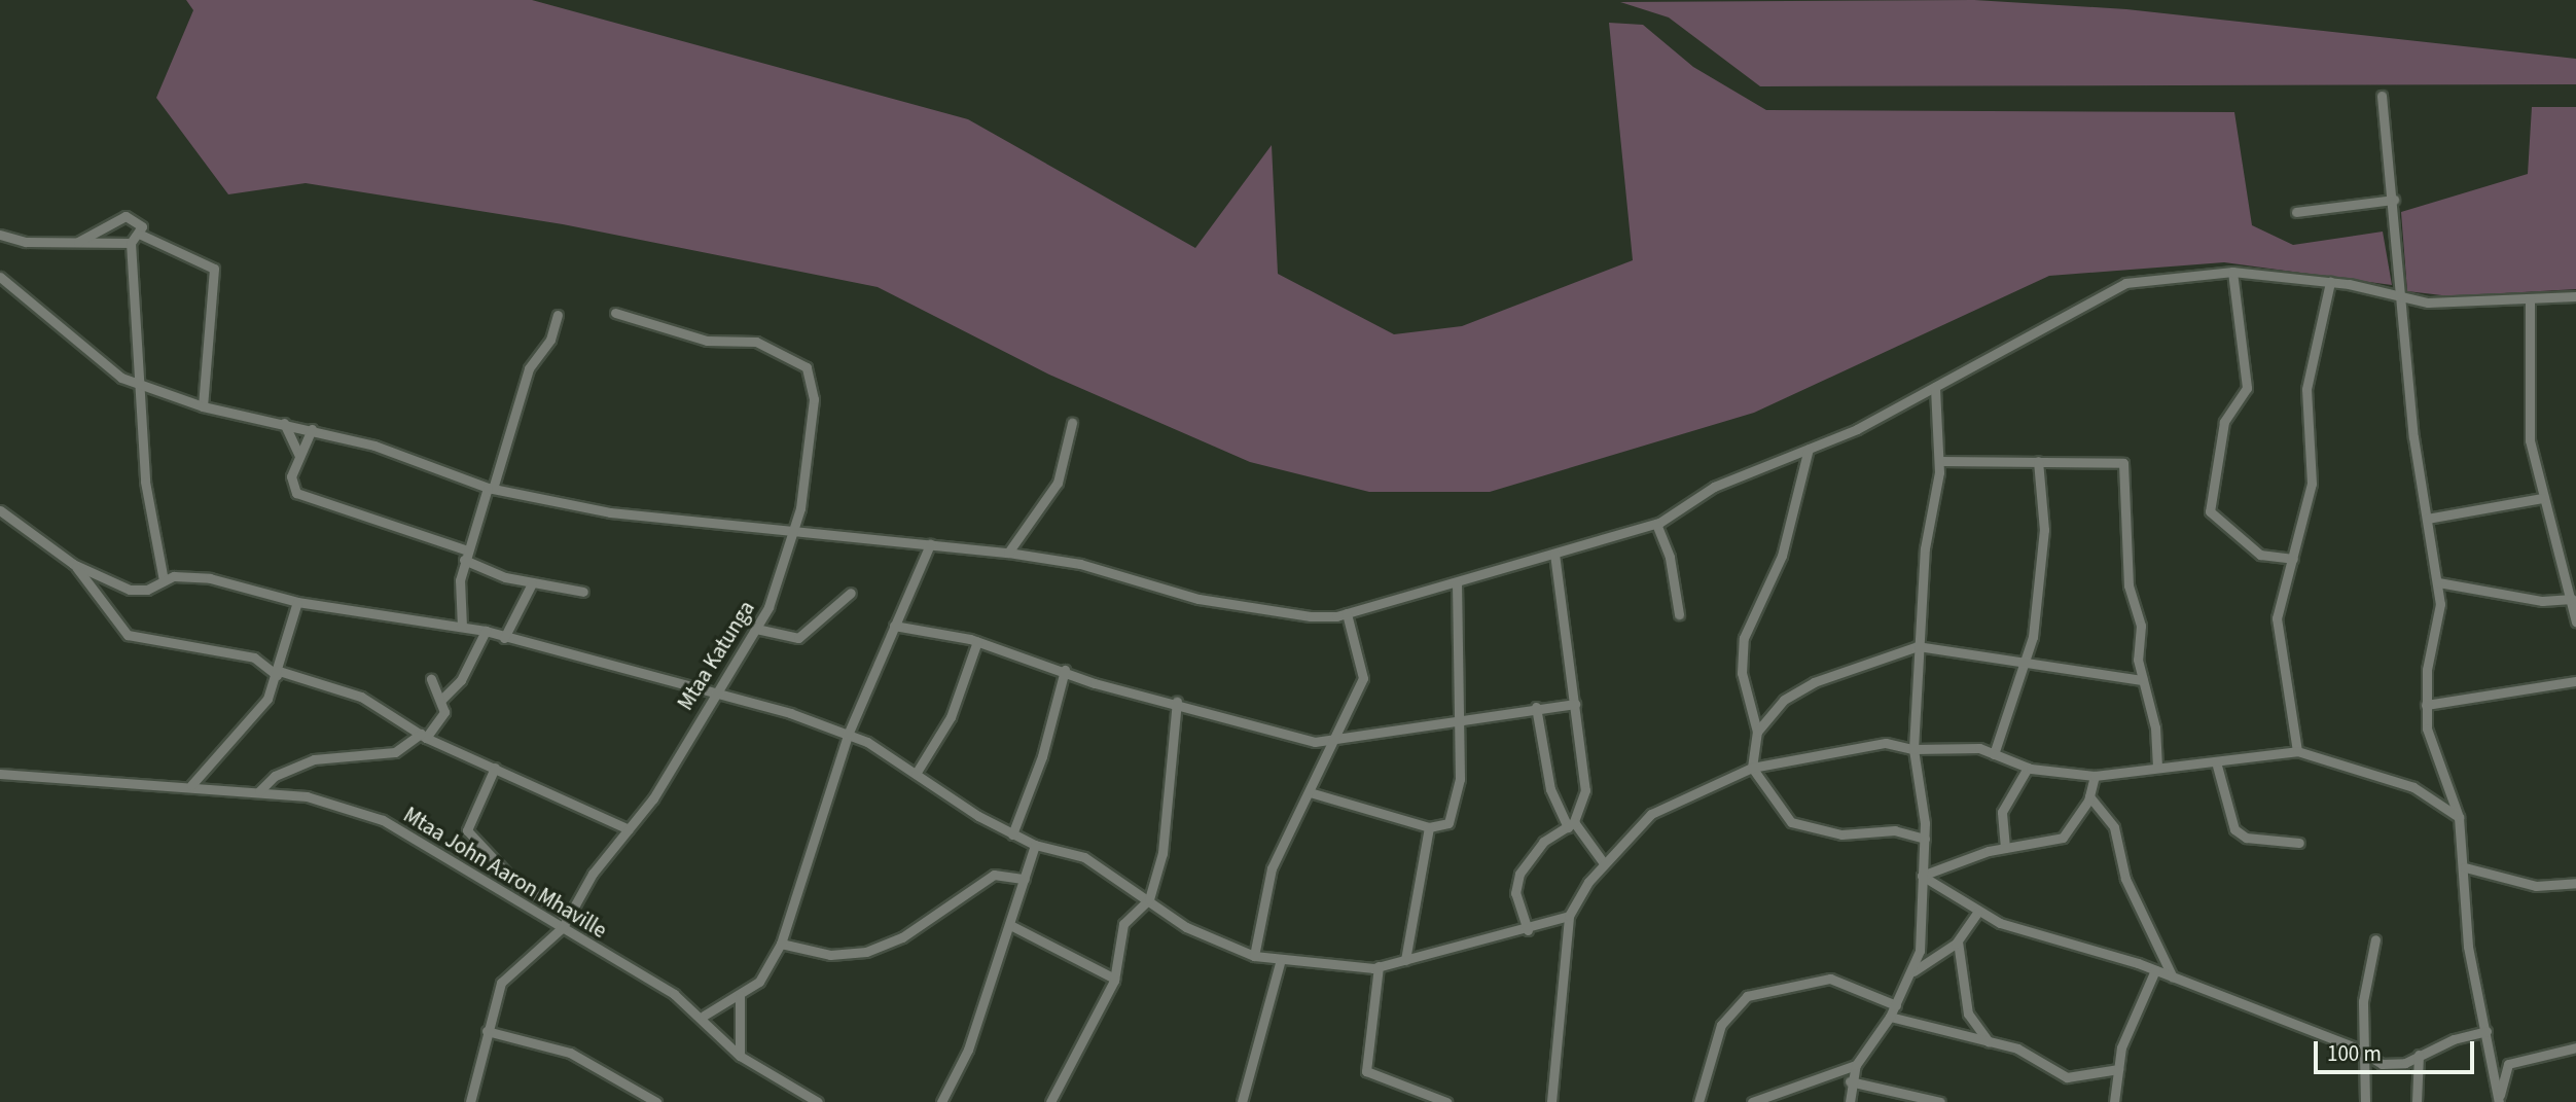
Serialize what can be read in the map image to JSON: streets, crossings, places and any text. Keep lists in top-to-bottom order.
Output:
{
  "streets": {
    "street": ["Mtaa Katunga", "Mtaa John Aaron Mhaville"]
  },
  "crossings": [
    ["Mtaa Katunga", "Mtaa John Aaron Mhaville"]
  ],
  "scale_bar": "100 m"
}
